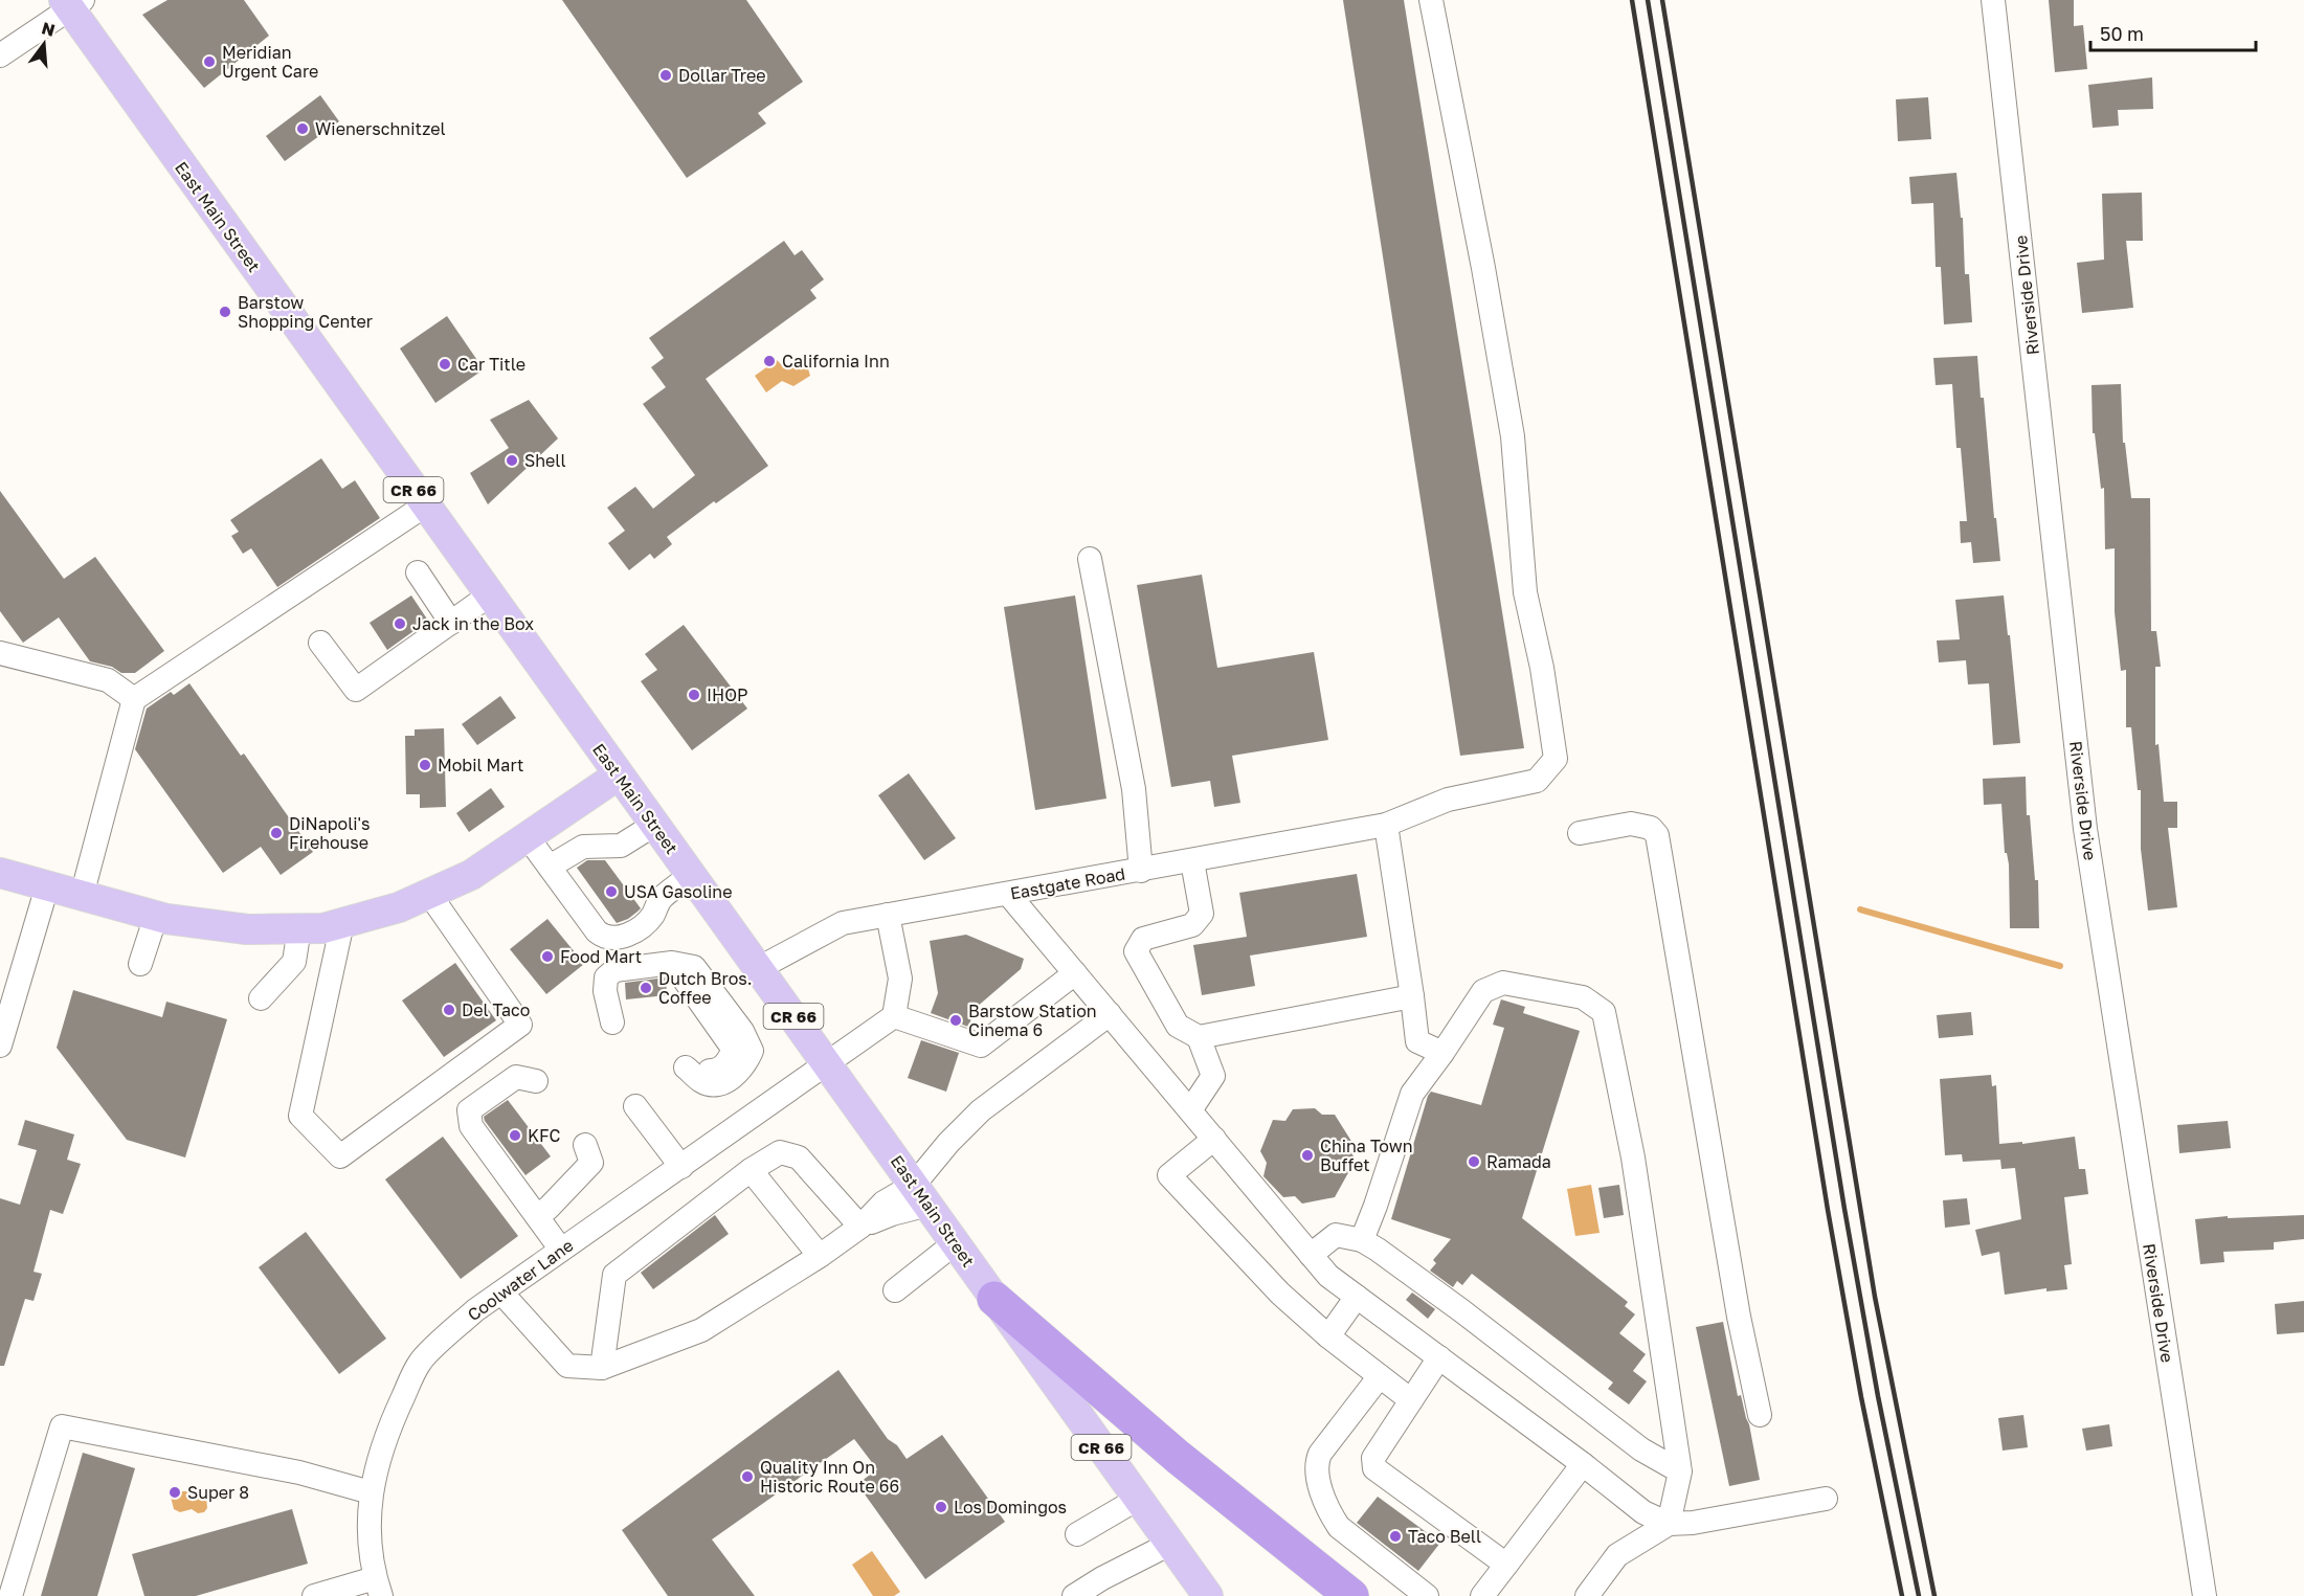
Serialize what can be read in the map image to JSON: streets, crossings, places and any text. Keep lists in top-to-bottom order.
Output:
{
  "streets": {
    "main road": ["East Main Street", "CR 66"],
    "street": ["Riverside Drive", "Eastgate Road", "Coolwater Lane"]
  },
  "crossings": [
    ["East Main Street", "Eastgate Road"],
    ["East Main Street", "Coolwater Lane"]
  ],
  "places": [
    "Meridian Urgent Care",
    "Dollar Tree",
    "Wienerschnitzel",
    "Barstow Shopping Center",
    "California Inn",
    "Car Title",
    "Shell",
    "Jack in the Box",
    "IHOP",
    "Mobil Mart",
    "DiNapoli's Firehouse",
    "USA Gasoline",
    "Food Mart",
    "Dutch Bros. Coffee",
    "Del Taco",
    "Barstow Station Cinema 6",
    "KFC",
    "China Town Buffet",
    "Ramada",
    "Quality Inn On Historic Route 66",
    "Super 8",
    "Los Domingos",
    "Taco Bell"
  ],
  "scale_bar": "50 m",
  "north": "top"
}
